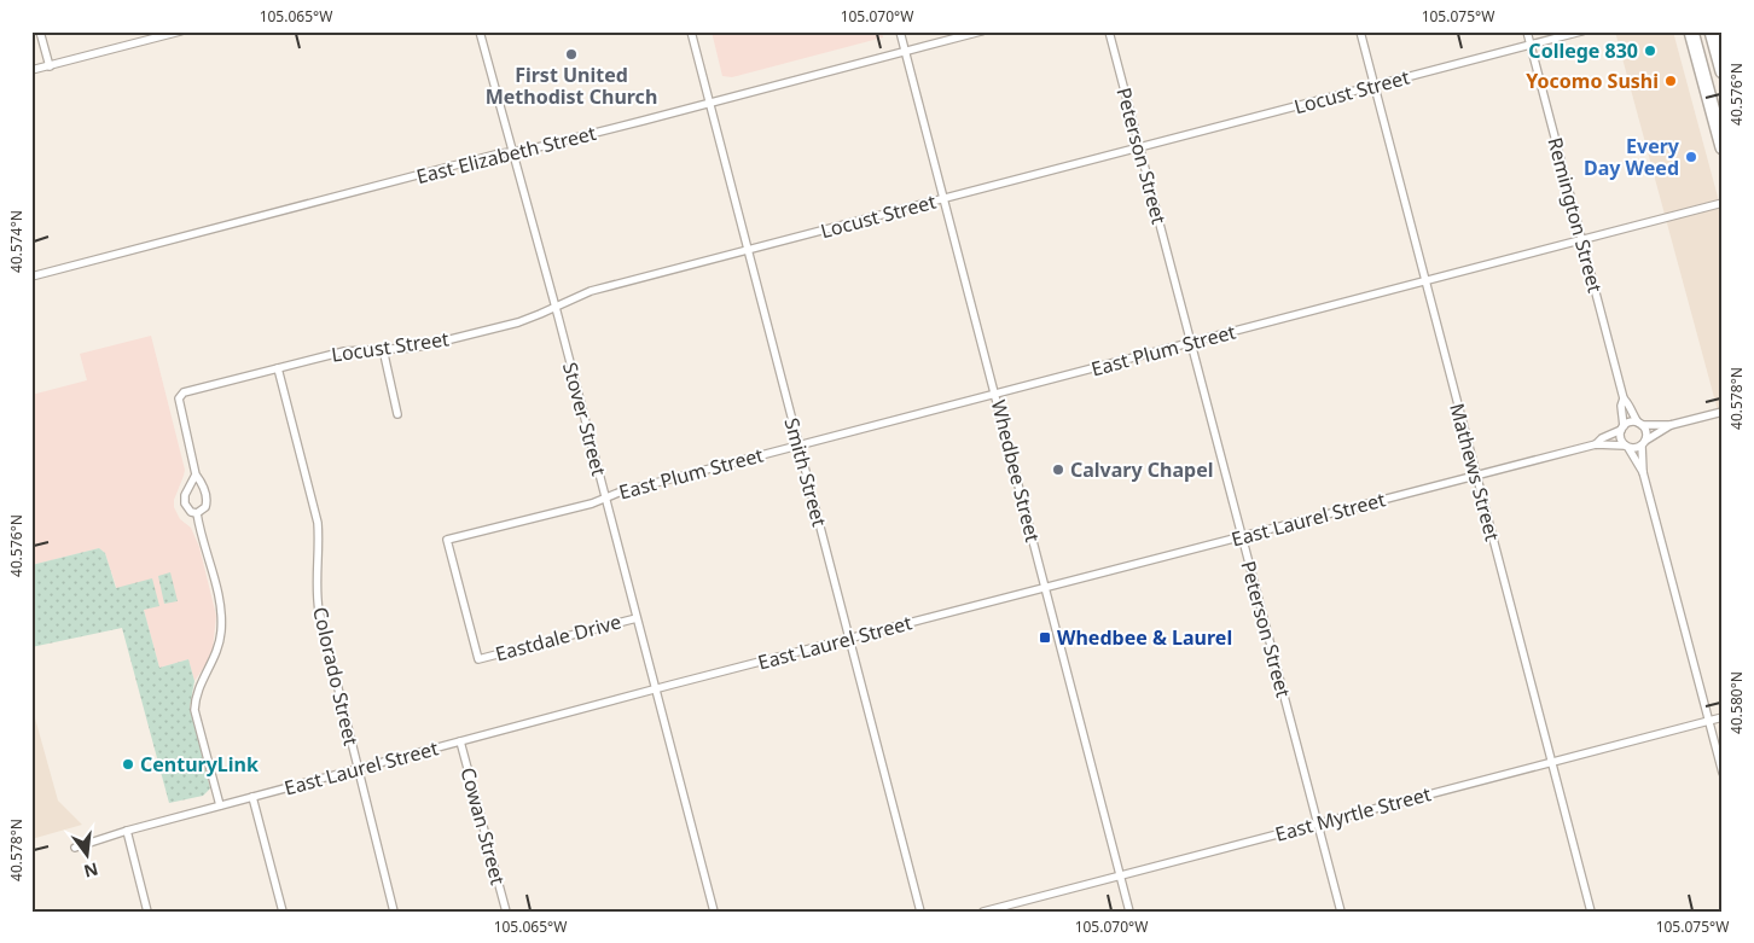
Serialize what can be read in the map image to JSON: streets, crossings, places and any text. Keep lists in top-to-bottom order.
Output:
{
  "streets": {
    "street": [
      "Locust Street",
      "East Elizabeth Street",
      "Peterson Street",
      "Remington Street",
      "East Plum Street",
      "Stover Street",
      "Whedbee Street",
      "Smith Street",
      "Mathews Street",
      "East Laurel Street",
      "Eastdale Drive",
      "Colorado Street",
      "East Myrtle Street",
      "Cowan Street"
    ]
  },
  "crossings": [
    ["Locust Street", "Peterson Street"],
    ["Locust Street", "Remington Street"],
    ["Locust Street", "Stover Street"],
    ["Locust Street", "Whedbee Street"],
    ["Locust Street", "Smith Street"],
    ["Locust Street", "Mathews Street"],
    ["Locust Street", "Colorado Street"],
    ["East Elizabeth Street", "Stover Street"],
    ["East Elizabeth Street", "Whedbee Street"],
    ["East Elizabeth Street", "Smith Street"],
    ["Peterson Street", "East Plum Street"],
    ["Peterson Street", "East Laurel Street"],
    ["Peterson Street", "East Myrtle Street"],
    ["Remington Street", "East Plum Street"],
    ["Remington Street", "East Laurel Street"],
    ["East Plum Street", "Stover Street"],
    ["East Plum Street", "Whedbee Street"],
    ["East Plum Street", "Smith Street"],
    ["East Plum Street", "Mathews Street"],
    ["East Plum Street", "Eastdale Drive"],
    ["Stover Street", "East Laurel Street"],
    ["Stover Street", "Eastdale Drive"],
    ["Whedbee Street", "East Laurel Street"],
    ["Whedbee Street", "East Myrtle Street"],
    ["Smith Street", "East Laurel Street"],
    ["Mathews Street", "East Laurel Street"],
    ["Mathews Street", "East Myrtle Street"],
    ["East Laurel Street", "Colorado Street"],
    ["East Laurel Street", "Cowan Street"]
  ],
  "places": {
    "other": [
      "College 830",
      "First United Methodist Church",
      "Yocomo Sushi",
      "Every Day Weed",
      "Calvary Chapel",
      "CenturyLink"
    ],
    "transit": ["Whedbee & Laurel"]
  },
  "north": "bottom",
  "coordinates": [
    "105.065°W",
    "105.070°W",
    "105.075°W",
    "40.576°N",
    "40.574°N",
    "40.578°N",
    "40.580°N"
  ]
}
